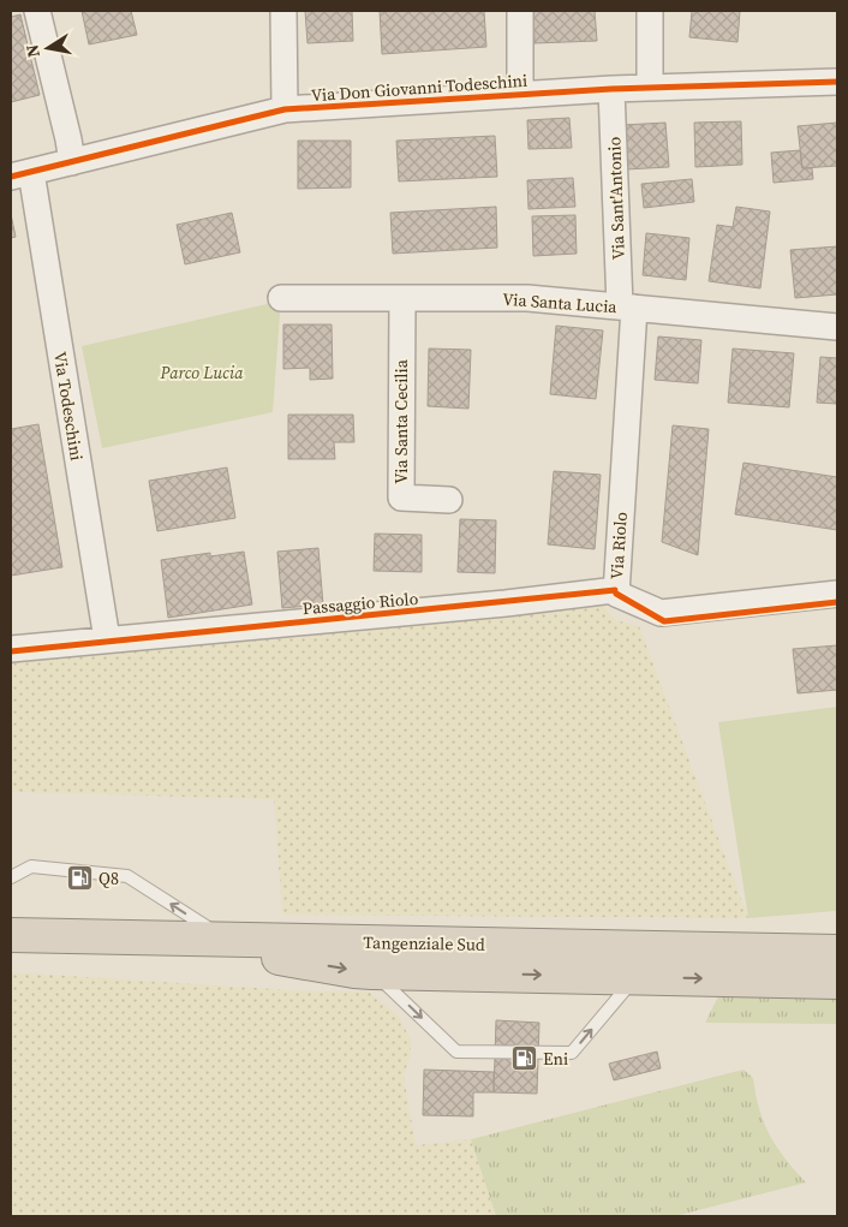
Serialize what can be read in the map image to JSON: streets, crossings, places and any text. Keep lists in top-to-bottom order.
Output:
{
  "streets": {
    "highway": ["Tangenziale Sud"],
    "street": [
      "Via Don Giovanni Todeschini",
      "Via Sant'Antonio",
      "Via Santa Lucia",
      "Via Todeschini",
      "Via Santa Cecilia",
      "Via Riolo",
      "Passaggio Riolo"
    ]
  },
  "crossings": [
    ["Via Don Giovanni Todeschini", "Via Sant'Antonio"],
    ["Via Don Giovanni Todeschini", "Via Todeschini"],
    ["Via Sant'Antonio", "Via Santa Lucia"],
    ["Via Sant'Antonio", "Via Riolo"],
    ["Via Santa Lucia", "Via Santa Cecilia"],
    ["Via Santa Lucia", "Via Riolo"],
    ["Via Todeschini", "Passaggio Riolo"],
    ["Via Riolo", "Passaggio Riolo"]
  ],
  "parks": ["Parco Lucia"],
  "places": {
    "fuel station": ["Q8", "Eni"]
  },
  "north": "left"
}
